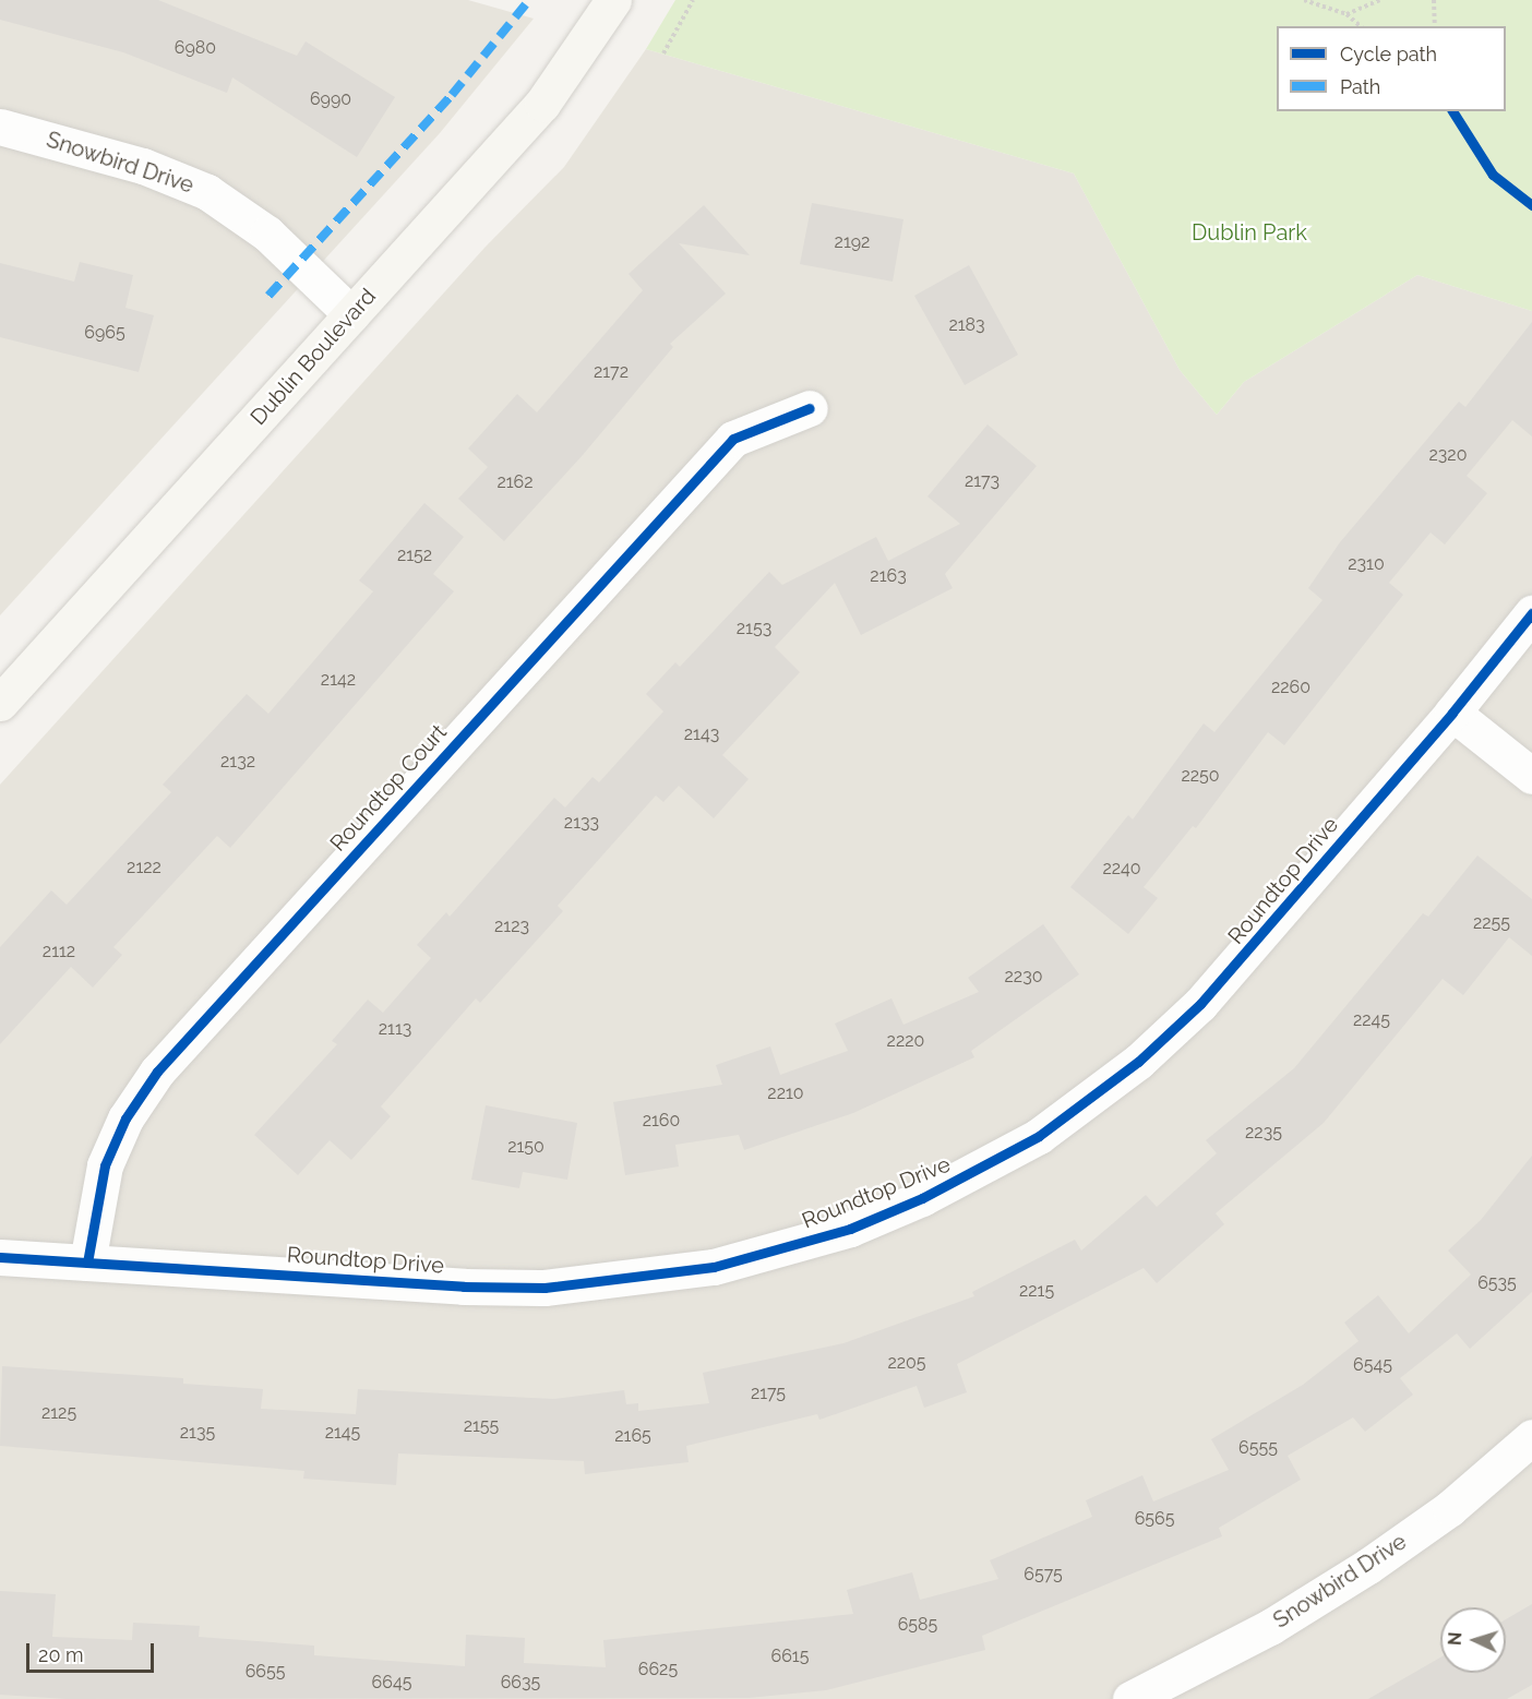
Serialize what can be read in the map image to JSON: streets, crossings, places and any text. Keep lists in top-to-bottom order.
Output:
{
  "streets": {
    "main road": ["Dublin Boulevard"],
    "street": ["Snowbird Drive", "Roundtop Court", "Roundtop Drive"]
  },
  "crossings": [
    ["Snowbird Drive", "Dublin Boulevard"],
    ["Roundtop Court", "Roundtop Drive"]
  ],
  "parks": ["Dublin Park"],
  "house_numbers": [
    "6980",
    "6990",
    "2192",
    "2183",
    "6965",
    "2172",
    "2320",
    "2173",
    "2162",
    "2152",
    "2310",
    "2163",
    "2153",
    "2142",
    "2260",
    "2143",
    "2132",
    "2250",
    "2133",
    "2122",
    "2240",
    "2255",
    "2123",
    "2112",
    "2230",
    "2245",
    "2113",
    "2220",
    "2210",
    "2160",
    "2235",
    "2150",
    "6535",
    "2215",
    "2205",
    "6545",
    "2175",
    "2125",
    "2155",
    "2135",
    "2145",
    "2165",
    "6555",
    "6565",
    "6575",
    "6585",
    "6615",
    "6625",
    "6655",
    "6645",
    "6635"
  ],
  "legend": ["Cycle path", "Path"],
  "scale_bar": "20 m",
  "north": "left"
}
